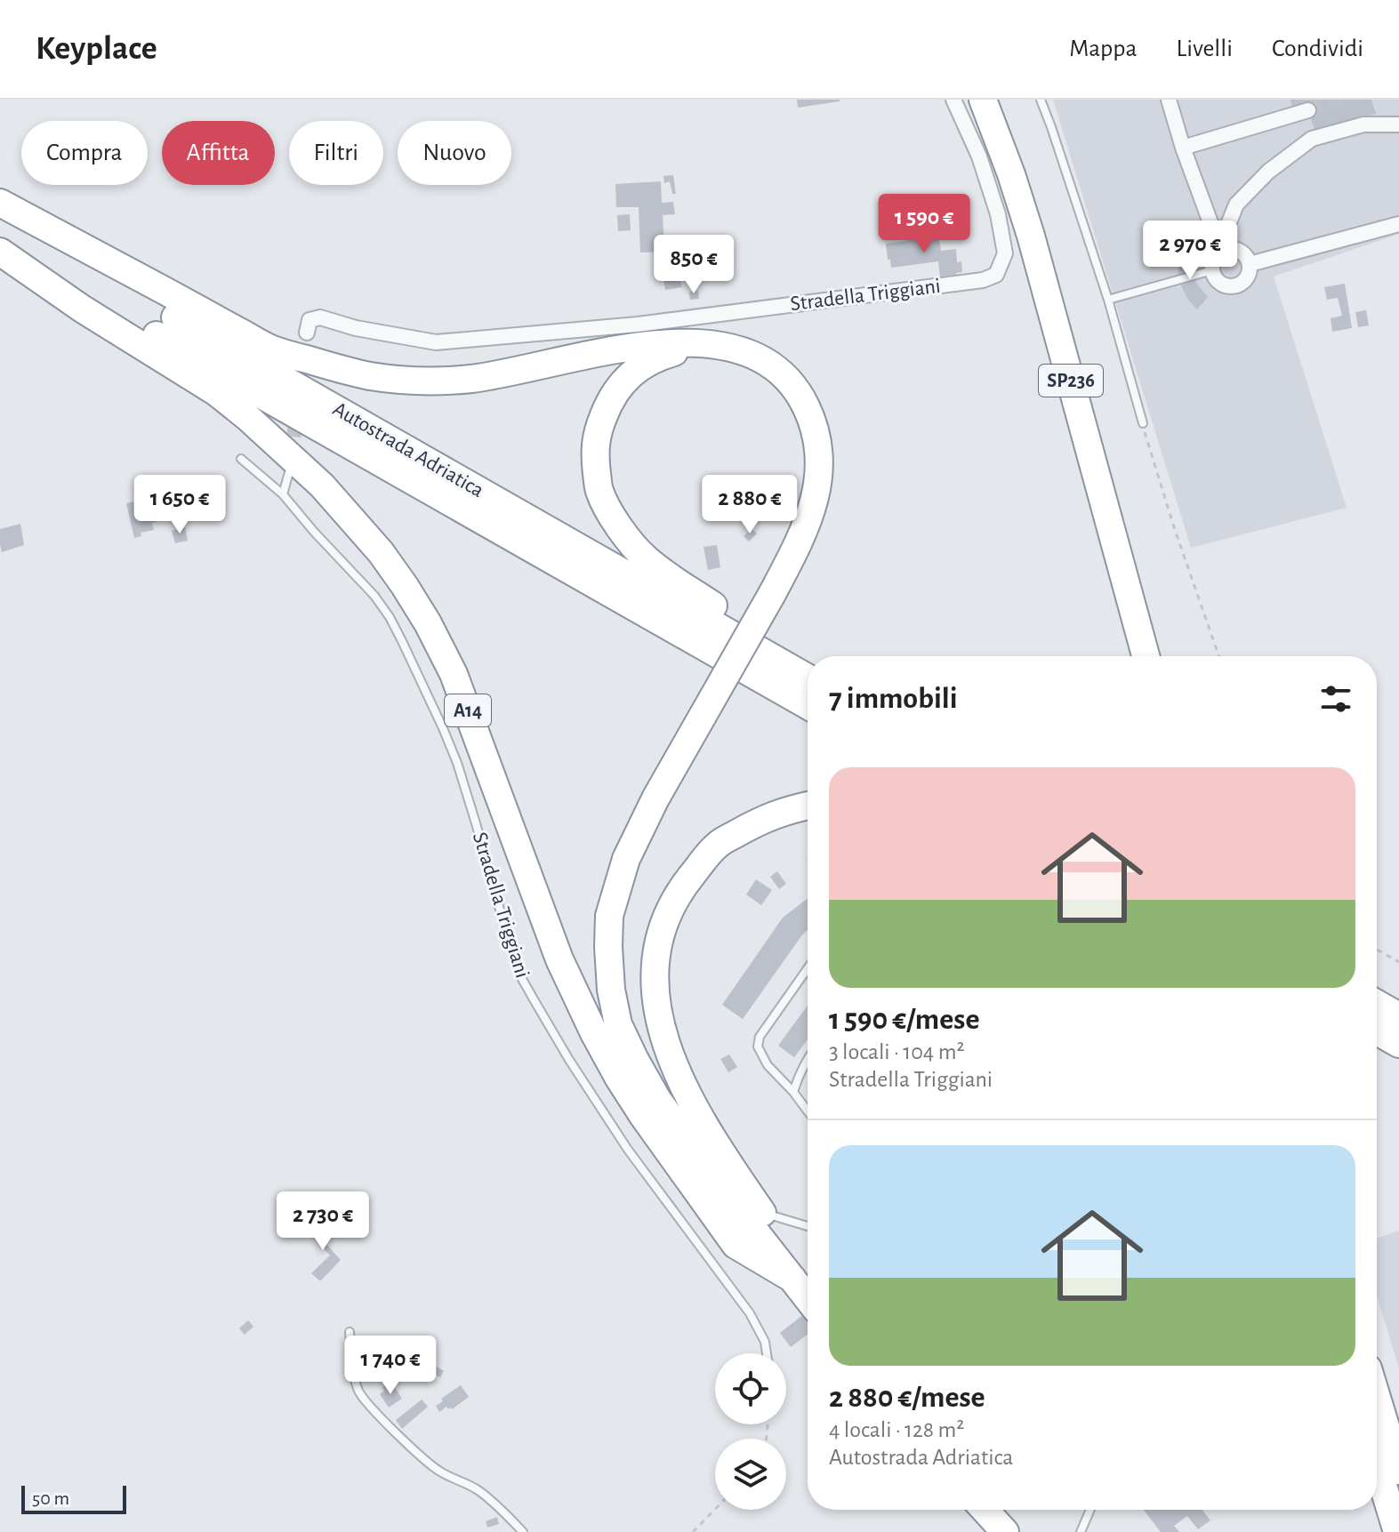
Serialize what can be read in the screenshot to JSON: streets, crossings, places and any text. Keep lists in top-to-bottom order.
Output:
{
  "streets": {
    "highway": ["SP236", "Autostrada Adriatica", "A14"],
    "street": ["Stradella Triggiani"]
  },
  "crossings": [
    ["Autostrada Adriatica", "A14"]
  ],
  "scale_bar": "50 m",
  "page": {
    "header": "Keyplace",
    "nav": ["Mappa", "Livelli", "Condividi"],
    "chip": [
      "Compra",
      "Affitta",
      "Filtri",
      "Nuovo"
    ],
    "price": [
      "1 590 €",
      "2 970 €",
      "850 €",
      "1 650 €",
      "2 880 €",
      "2 730 €",
      "1 740 €"
    ],
    "heading": "7 immobili",
    "list": [
      {
        "name": "1 590 €/mese",
        "note": "3 locali · 104 m² · Stradella Triggiani"
      },
      {
        "name": "2 880 €/mese",
        "note": "4 locali · 128 m² · Autostrada Adriatica"
      }
    ],
    "scale": "50 m"
  }
}
